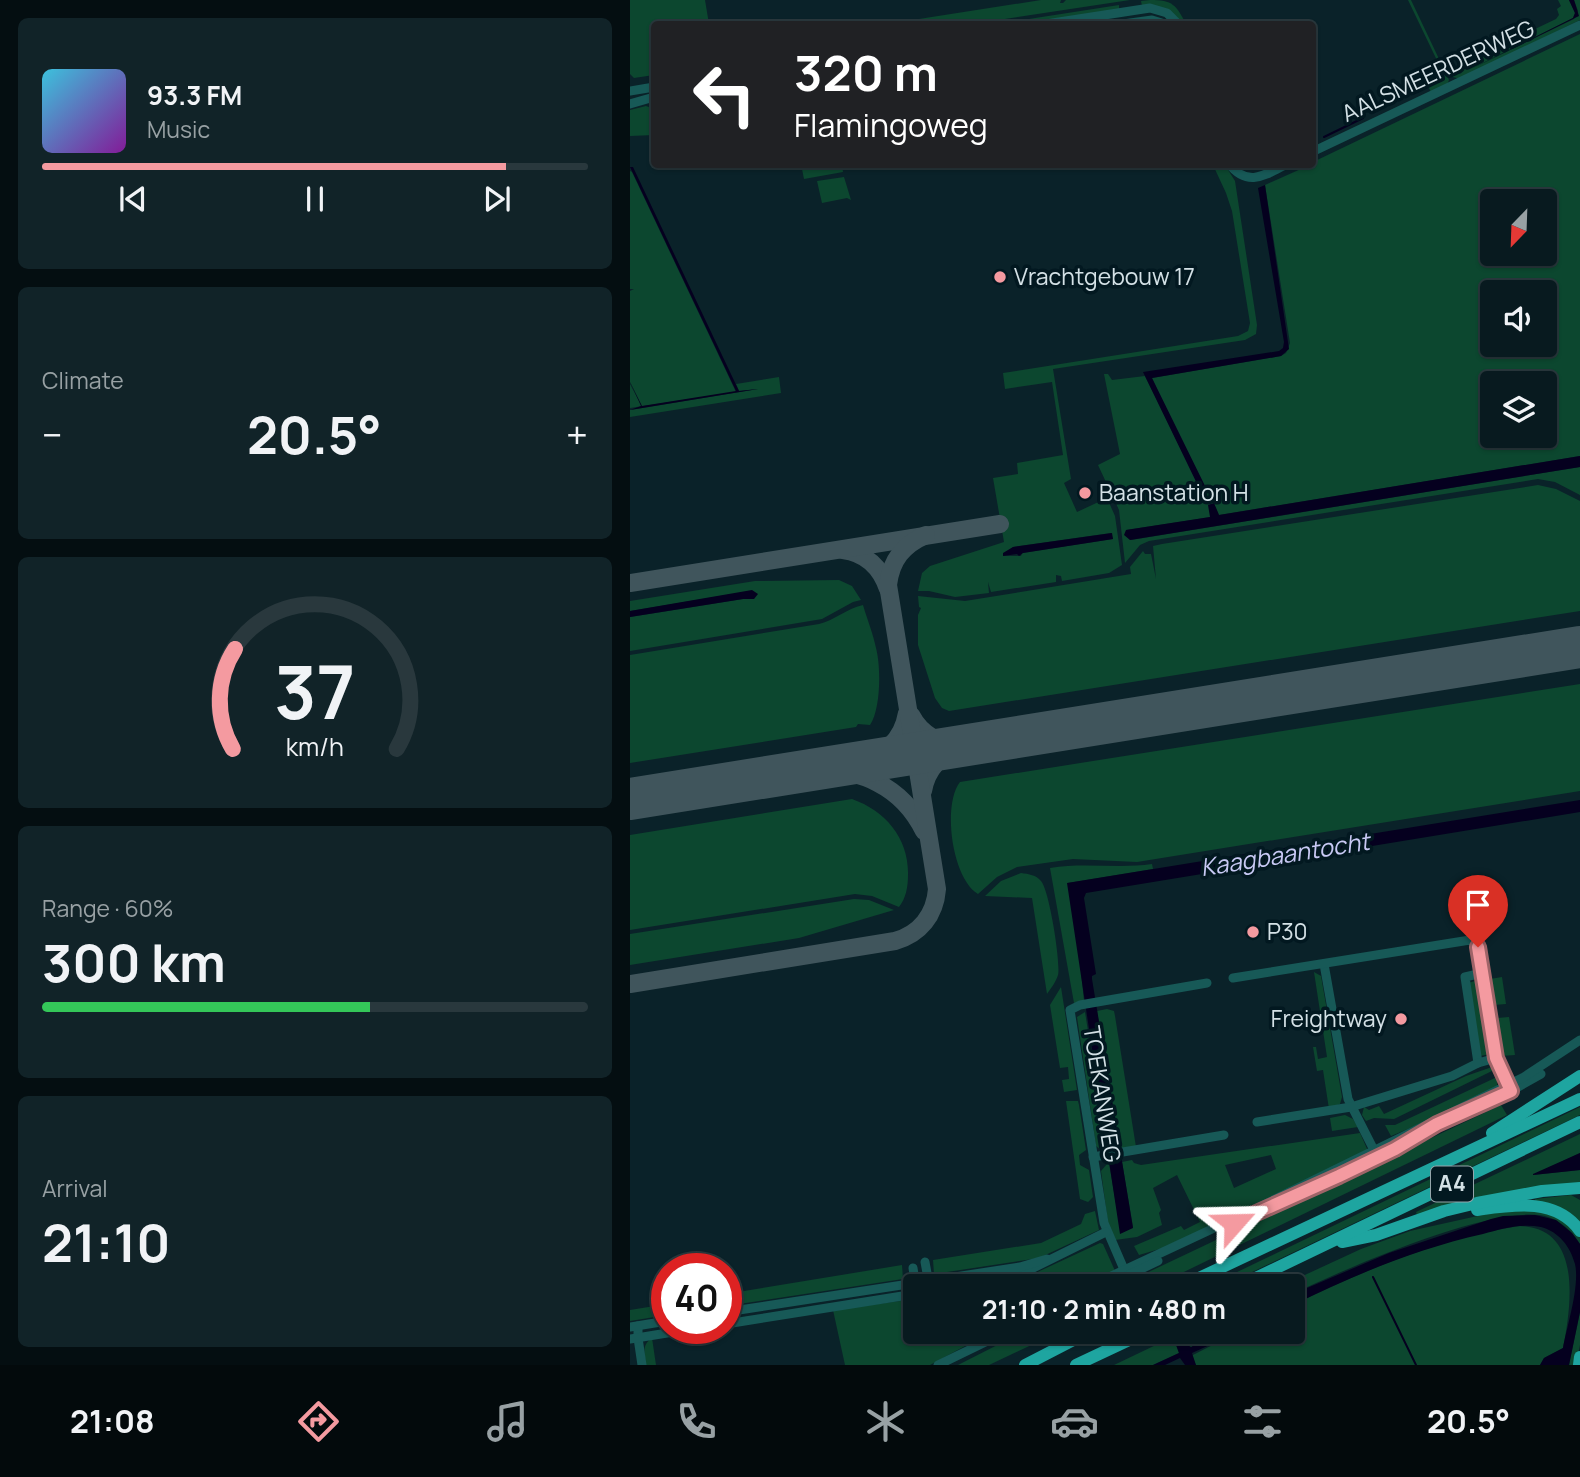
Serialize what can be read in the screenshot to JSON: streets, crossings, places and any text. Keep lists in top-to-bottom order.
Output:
{
  "streets": {
    "highway": ["A4"],
    "street": ["AALSMEERDERWEG", "TOEKANWEG"]
  },
  "water": ["Kaagbaantocht"],
  "places": [
    "Vrachtgebouw 17",
    "Baanstation H",
    "P30",
    "Freightway"
  ],
  "north": "bottom left",
  "page": {
    "turn": ["320 m", "Flamingoweg"],
    "song": ["93.3 FM", "Music"],
    "tile": [
      "Climate",
      ["Range · 60%", "300 km"],
      ["Arrival", "21:10"]
    ],
    "heat": ["−", "20.5°", "+"],
    "limit": "40",
    "trip": "21:10 · 2 min · 480 m",
    "tabs": ["21:08", "20.5°"],
    "gauge": ["37", "km/h"]
  }
}
